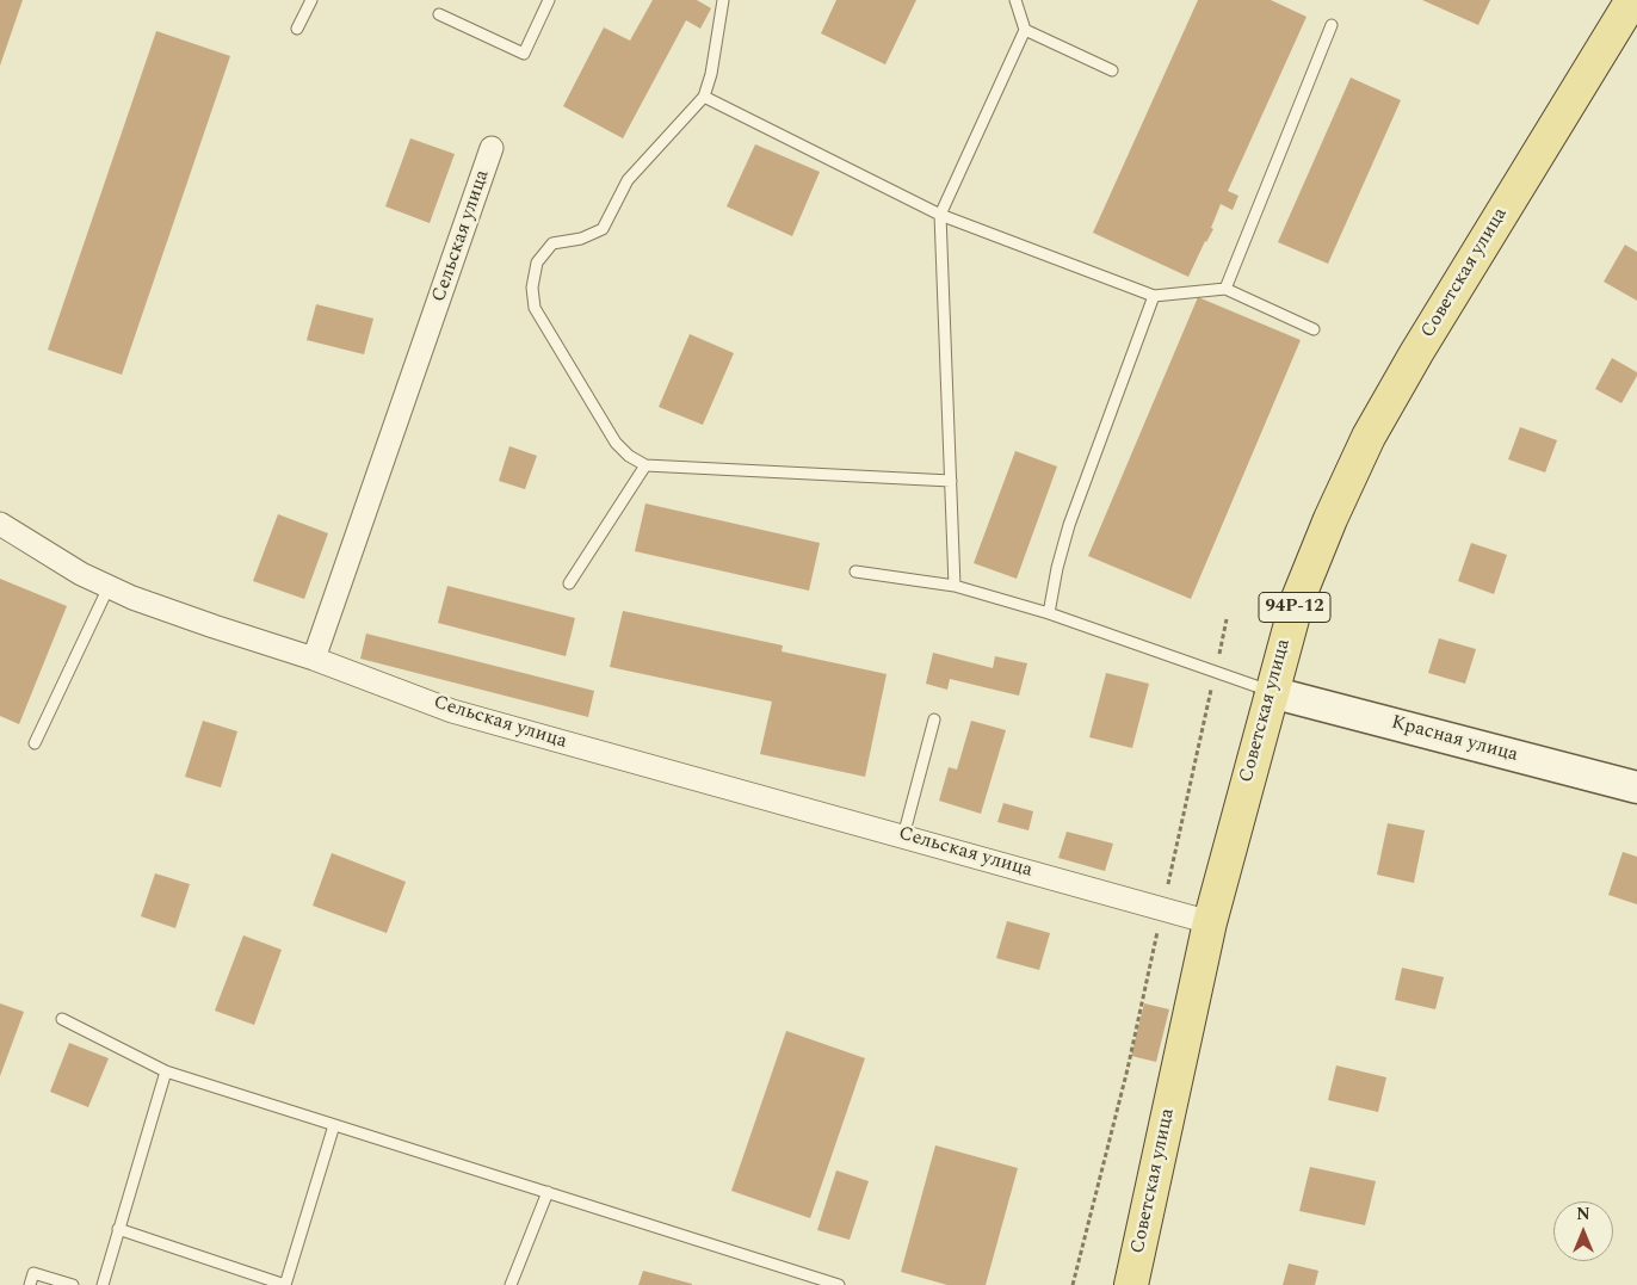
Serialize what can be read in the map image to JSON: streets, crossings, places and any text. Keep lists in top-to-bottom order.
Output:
{
  "streets": {
    "main road": ["Советская улица", "94Р-12"],
    "street": ["Сельская улица", "Красная улица"]
  },
  "crossings": [
    ["Сельская улица", "Советская улица"],
    ["Советская улица", "Красная улица"]
  ],
  "north": "top"
}
